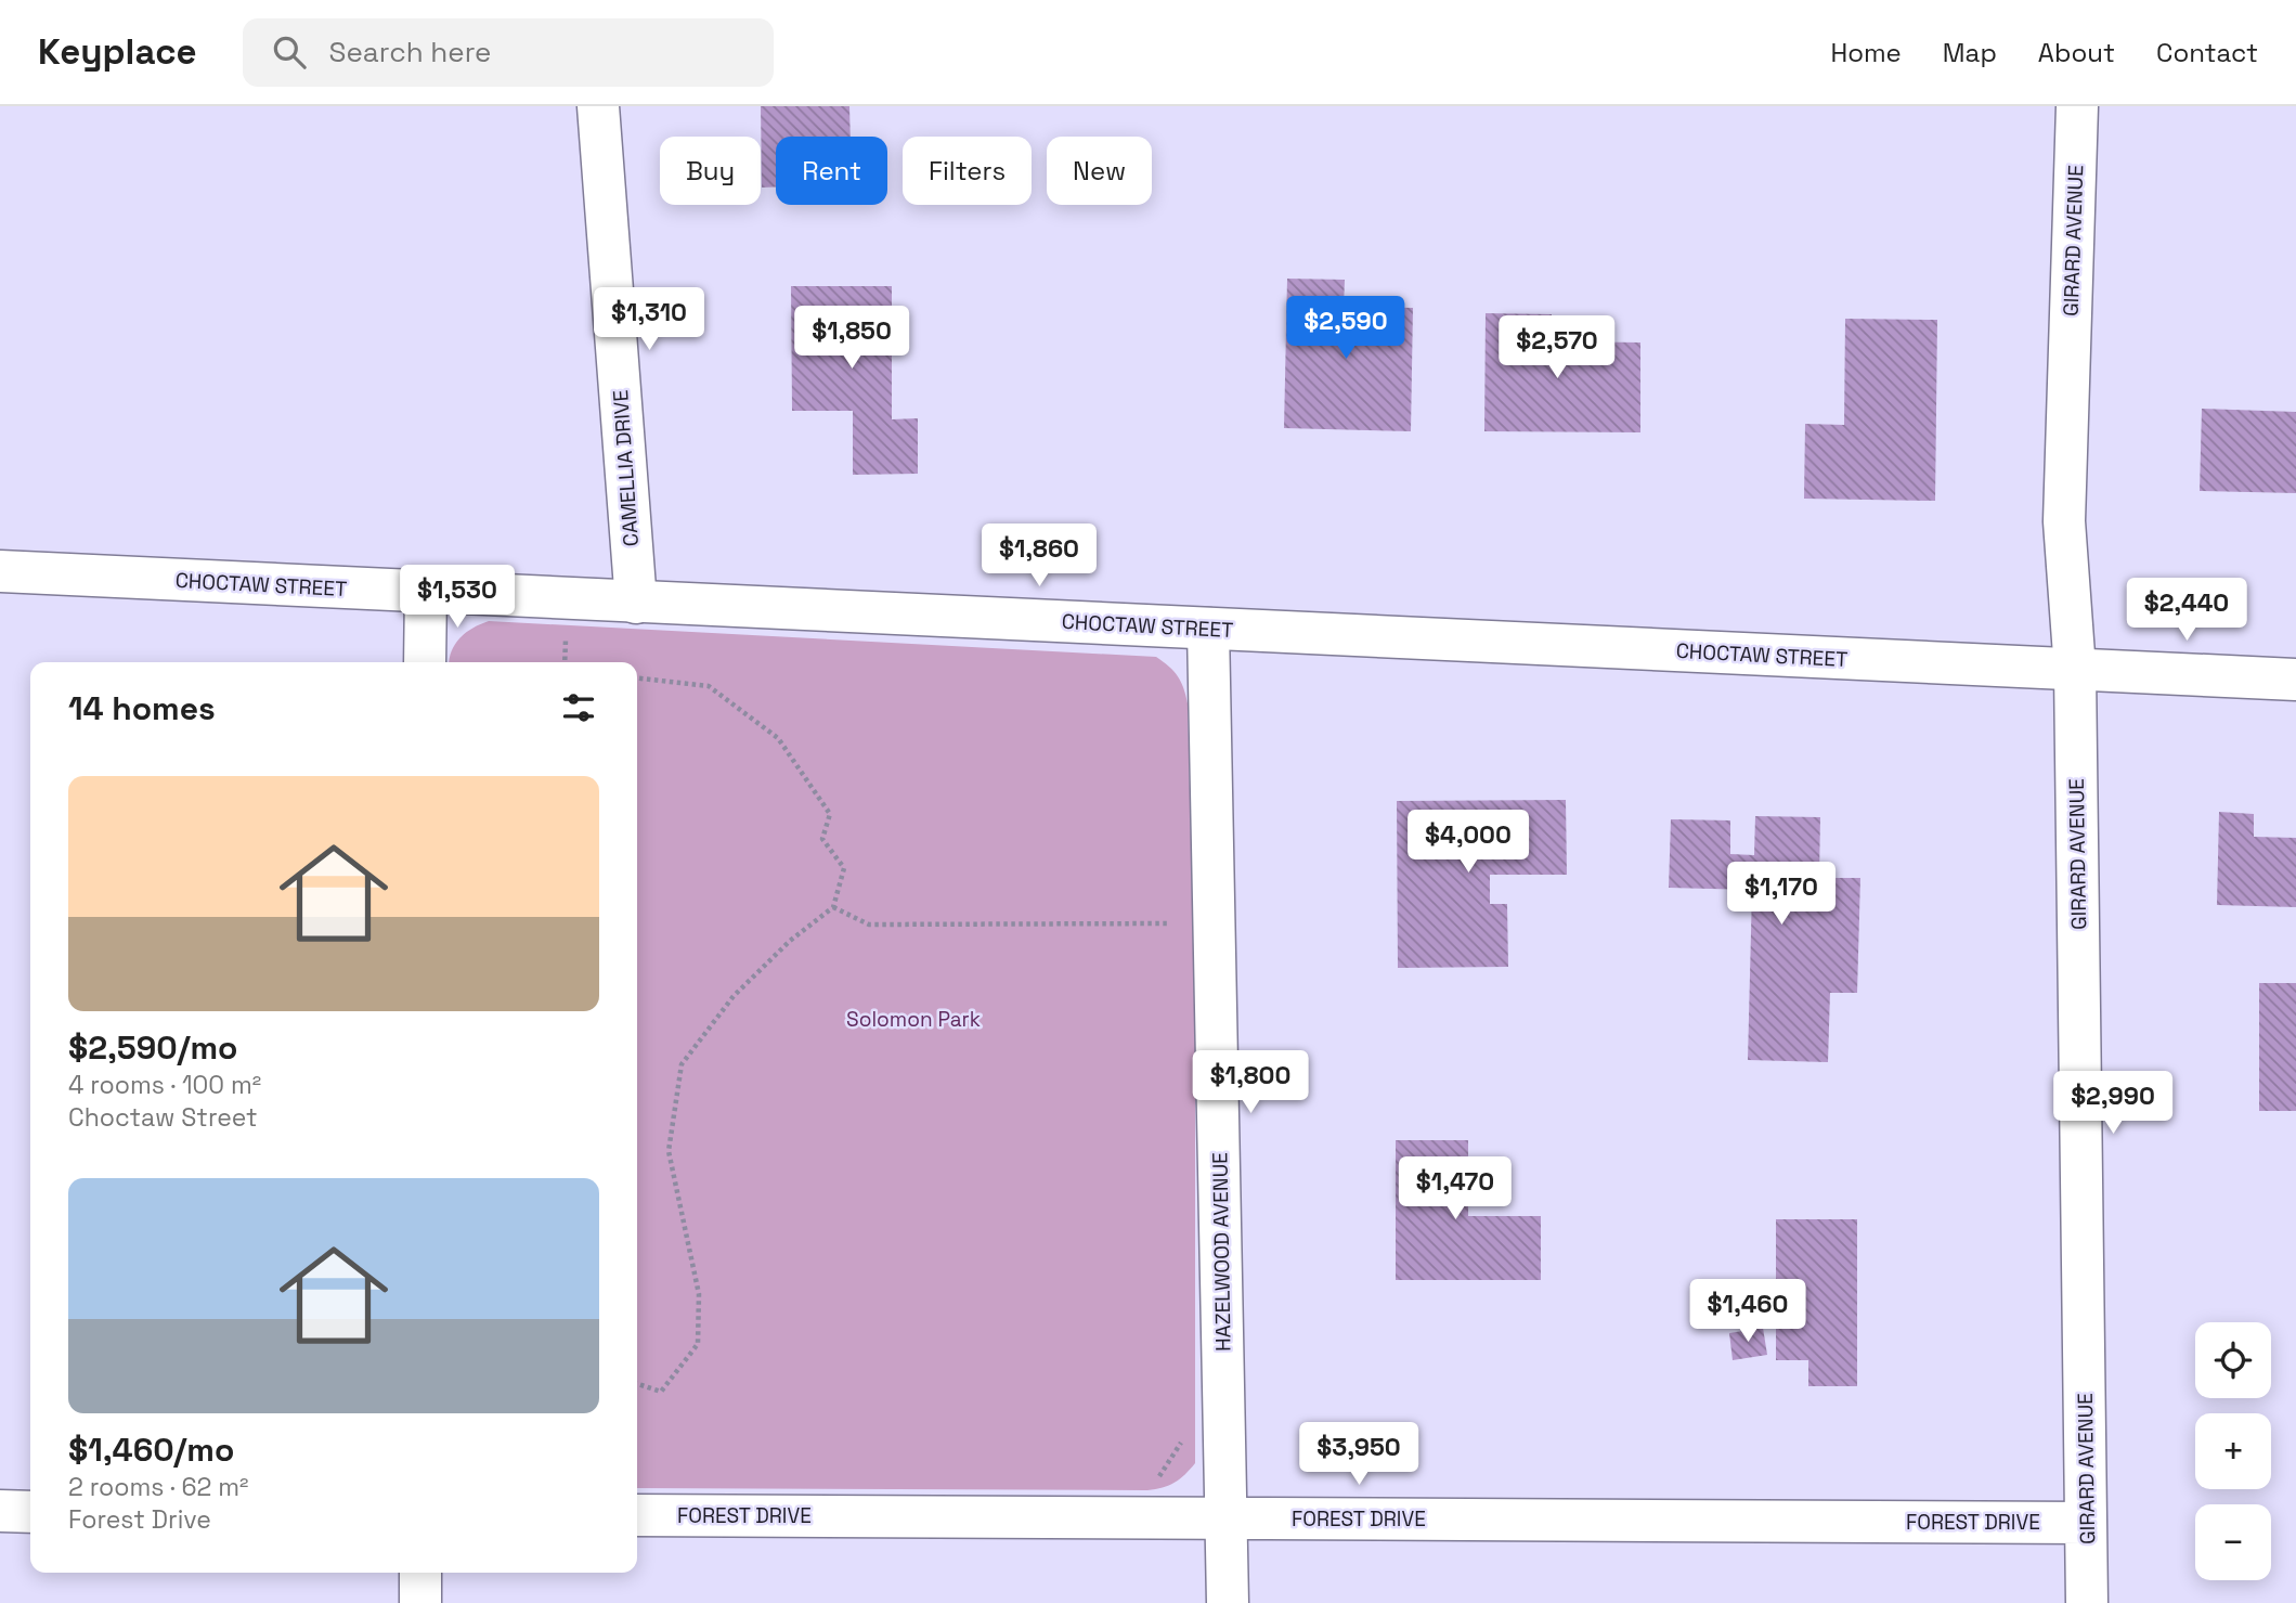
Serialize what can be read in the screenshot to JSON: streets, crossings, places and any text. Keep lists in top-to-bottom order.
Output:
{
  "streets": {
    "street": [
      "GIRARD AVENUE",
      "CAMELLIA DRIVE",
      "CHOCTAW STREET",
      "HAZELWOOD AVENUE",
      "FOREST DRIVE"
    ]
  },
  "crossings": [
    ["GIRARD AVENUE", "CHOCTAW STREET"],
    ["GIRARD AVENUE", "FOREST DRIVE"],
    ["CAMELLIA DRIVE", "CHOCTAW STREET"],
    ["CHOCTAW STREET", "HAZELWOOD AVENUE"],
    ["HAZELWOOD AVENUE", "FOREST DRIVE"]
  ],
  "parks": ["Solomon Park"],
  "page": {
    "header": "Keyplace",
    "search": "Search here",
    "nav": [
      "Home",
      "Map",
      "About",
      "Contact"
    ],
    "chip": [
      "Buy",
      "Rent",
      "Filters",
      "New"
    ],
    "price": [
      "$1,310",
      "$2,590",
      "$1,850",
      "$2,570",
      "$1,860",
      "$1,530",
      "$2,440",
      "$4,000",
      "$1,170",
      "$1,800",
      "$2,990",
      "$1,470",
      "$1,460",
      "$3,950"
    ],
    "heading": "14 homes",
    "list": [
      {
        "name": "$2,590/mo",
        "note": "4 rooms · 100 m² · Choctaw Street"
      },
      {
        "name": "$1,460/mo",
        "note": "2 rooms · 62 m² · Forest Drive"
      }
    ],
    "map_buttons": ["+", "−"]
  }
}
